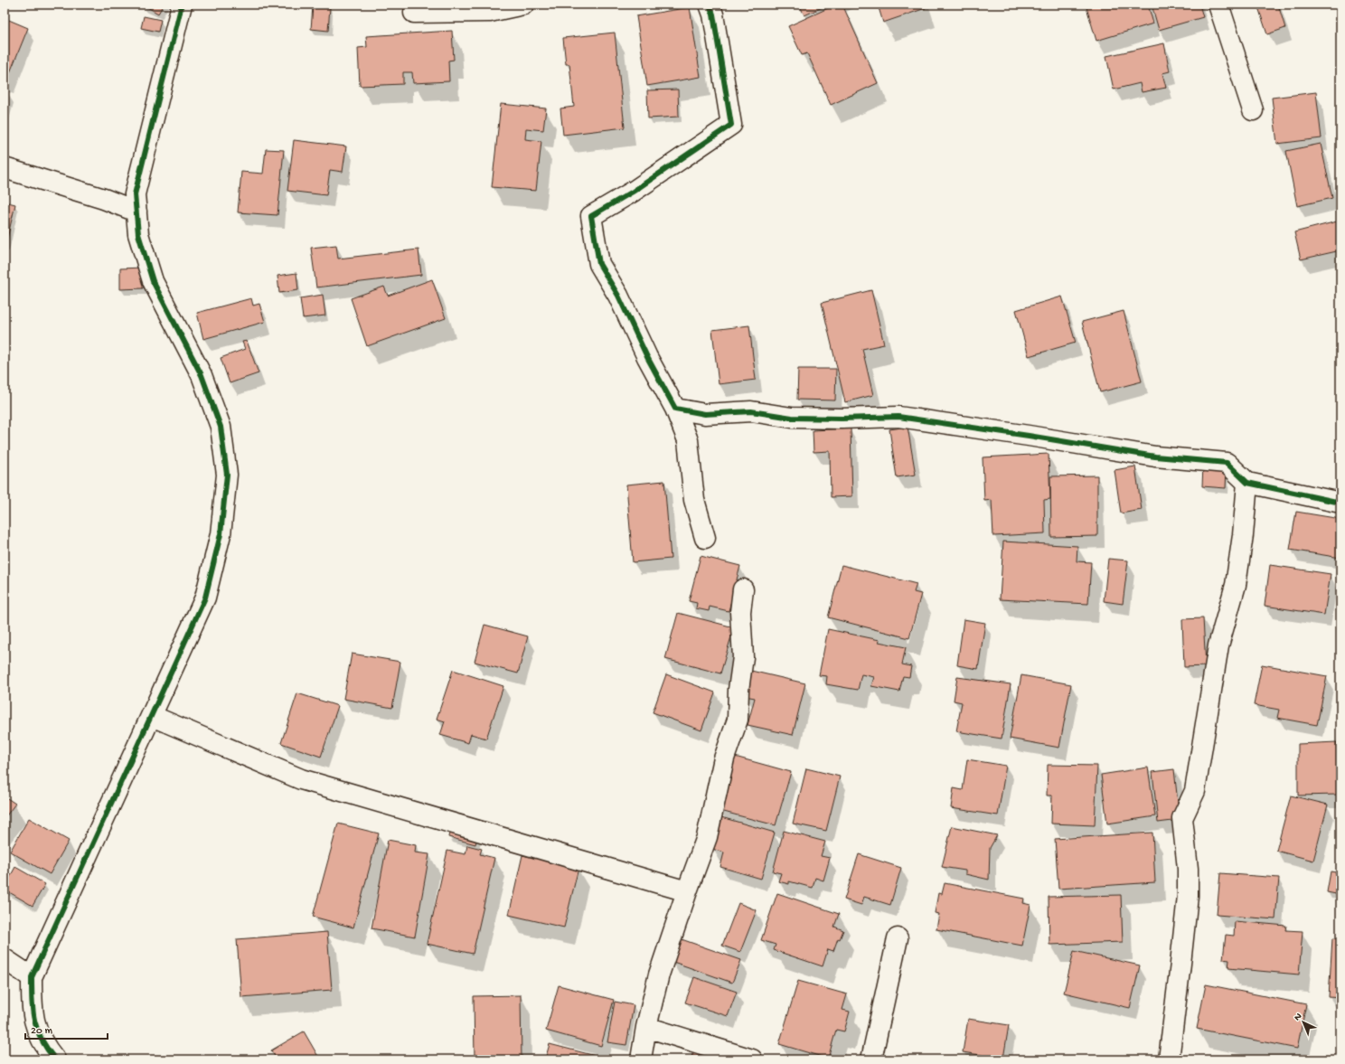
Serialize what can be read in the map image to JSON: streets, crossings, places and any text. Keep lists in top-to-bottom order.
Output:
{
  "scale_bar": "20 m",
  "north": "top left"
}
